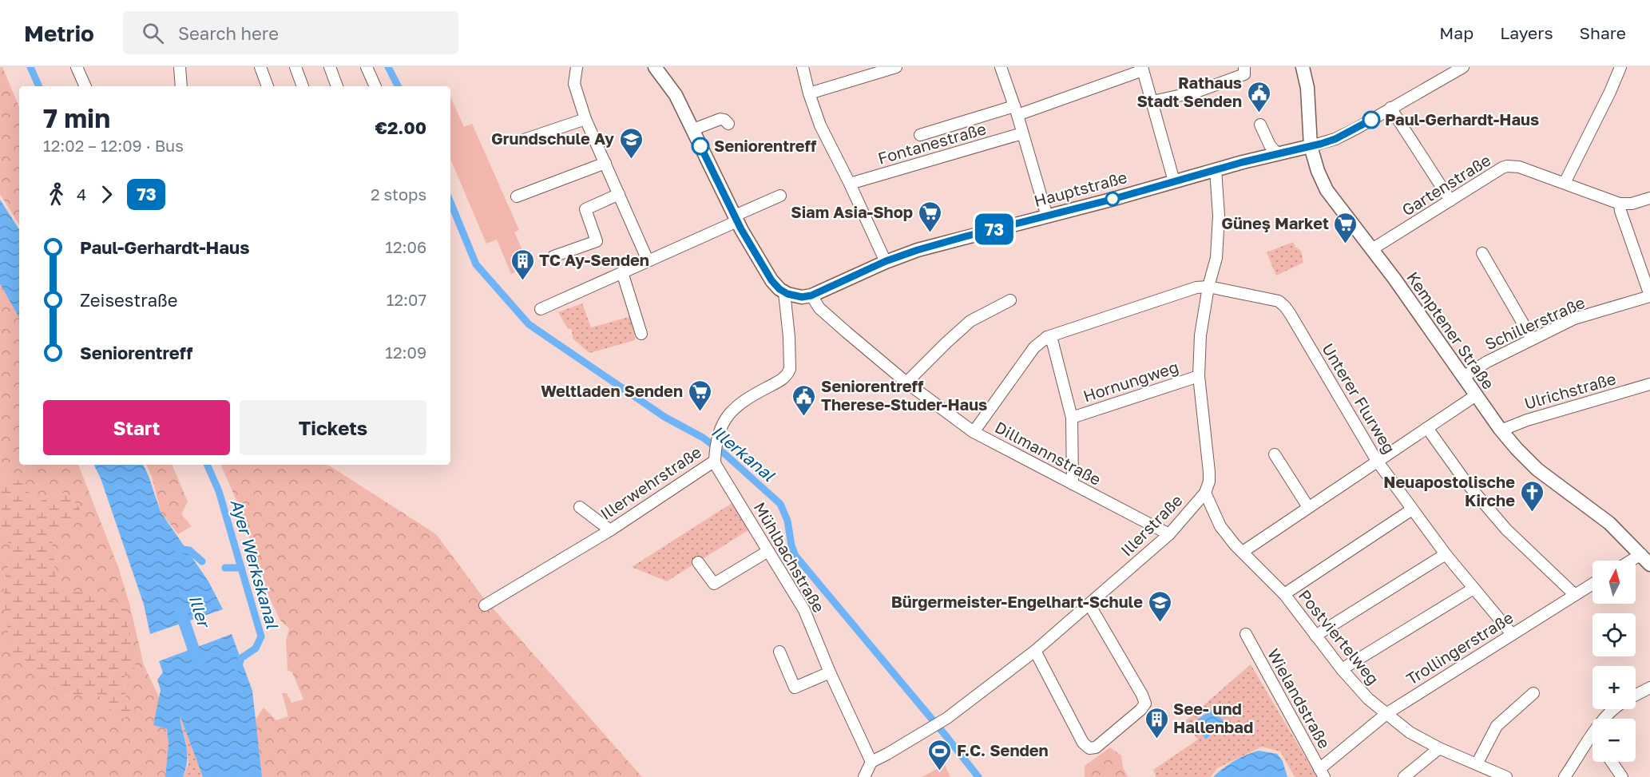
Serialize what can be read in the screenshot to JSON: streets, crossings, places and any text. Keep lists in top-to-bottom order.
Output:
{
  "streets": {
    "main road": ["Hauptstraße", "Kemptener Straße"],
    "street": [
      "Fontanestraße",
      "Gartenstraße",
      "Schillerstraße",
      "Hornungweg",
      "Ulrichstraße",
      "Unterer Flurweg",
      "Dillmannstraße",
      "Illerwehrstraße",
      "Illerstraße",
      "Mühlbachstraße",
      "Postviertelweg",
      "Trollingerstraße",
      "Wielandstraße"
    ]
  },
  "crossings": [
    ["Gartenstraße", "Kemptener Straße"],
    ["Hauptstraße", "Kemptener Straße"],
    ["Hauptstraße", "Dillmannstraße"],
    ["Hauptstraße", "Illerwehrstraße"],
    ["Hauptstraße", "Illerstraße"],
    ["Schillerstraße", "Kemptener Straße"],
    ["Kemptener Straße", "Ulrichstraße"],
    ["Hornungweg", "Illerstraße"],
    ["Unterer Flurweg", "Illerstraße"],
    ["Unterer Flurweg", "Trollingerstraße"],
    ["Dillmannstraße", "Illerstraße"],
    ["Illerwehrstraße", "Mühlbachstraße"],
    ["Illerstraße", "Mühlbachstraße"],
    ["Illerstraße", "Postviertelweg"],
    ["Postviertelweg", "Trollingerstraße"],
    ["Trollingerstraße", "Wielandstraße"]
  ],
  "water": ["Illerkanal", "Ayer Werkskanal", "Iller"],
  "places": {
    "public building": ["Rathaus Stadt Senden", "Seniorentreff Therese-Studer-Haus"],
    "other": ["Paul-Gerhardt-Haus", "Seniorentreff"],
    "school or university": ["Grundschule Ay", "Bürgermeister-Engelhart-Schule"],
    "supermarket": ["Siam Asia-Shop", "Güneş Market", "Weltladen Senden"],
    "building": ["TC Ay-Senden", "See- und Hallenbad"],
    "church": ["Neuapostolische Kirche"],
    "sports": ["F.C. Senden"]
  },
  "lines": ["bus line 73"],
  "north": "top",
  "page": {
    "header": "Metrio",
    "search": "Search here",
    "nav": ["Map", "Layers", "Share"],
    "on_map": "73",
    "heading": ["7 min", "12:02 – 12:09 · Bus", "€2.00"],
    "legs": ["4", "73", "2 stops"],
    "list": [
      {
        "name": "Paul-Gerhardt-Haus",
        "value": "12:06"
      },
      {
        "name": "Zeisestraße",
        "value": "12:07"
      },
      {
        "name": "Seniorentreff",
        "value": "12:09"
      }
    ],
    "buttons": ["Start", "Tickets"],
    "map_buttons": ["+", "−"]
  }
}
